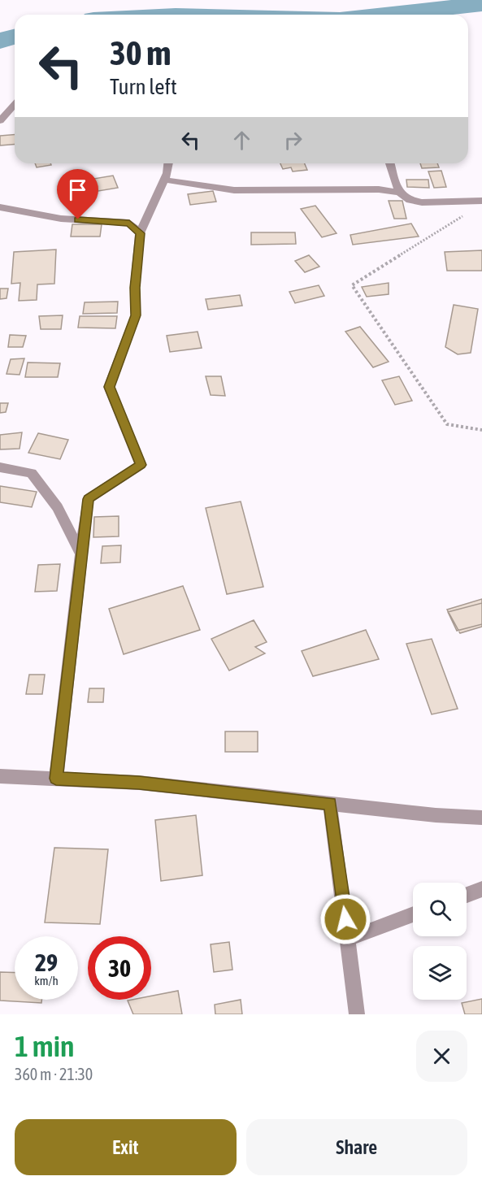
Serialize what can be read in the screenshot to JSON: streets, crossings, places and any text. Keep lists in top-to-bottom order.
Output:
{
  "page": {
    "turn": ["30 m", "Turn left"],
    "speed": "29 km/h",
    "limit": "30",
    "heading": ["1 min", "360 m · 21:30"],
    "buttons": ["Exit", "Share"]
  }
}
